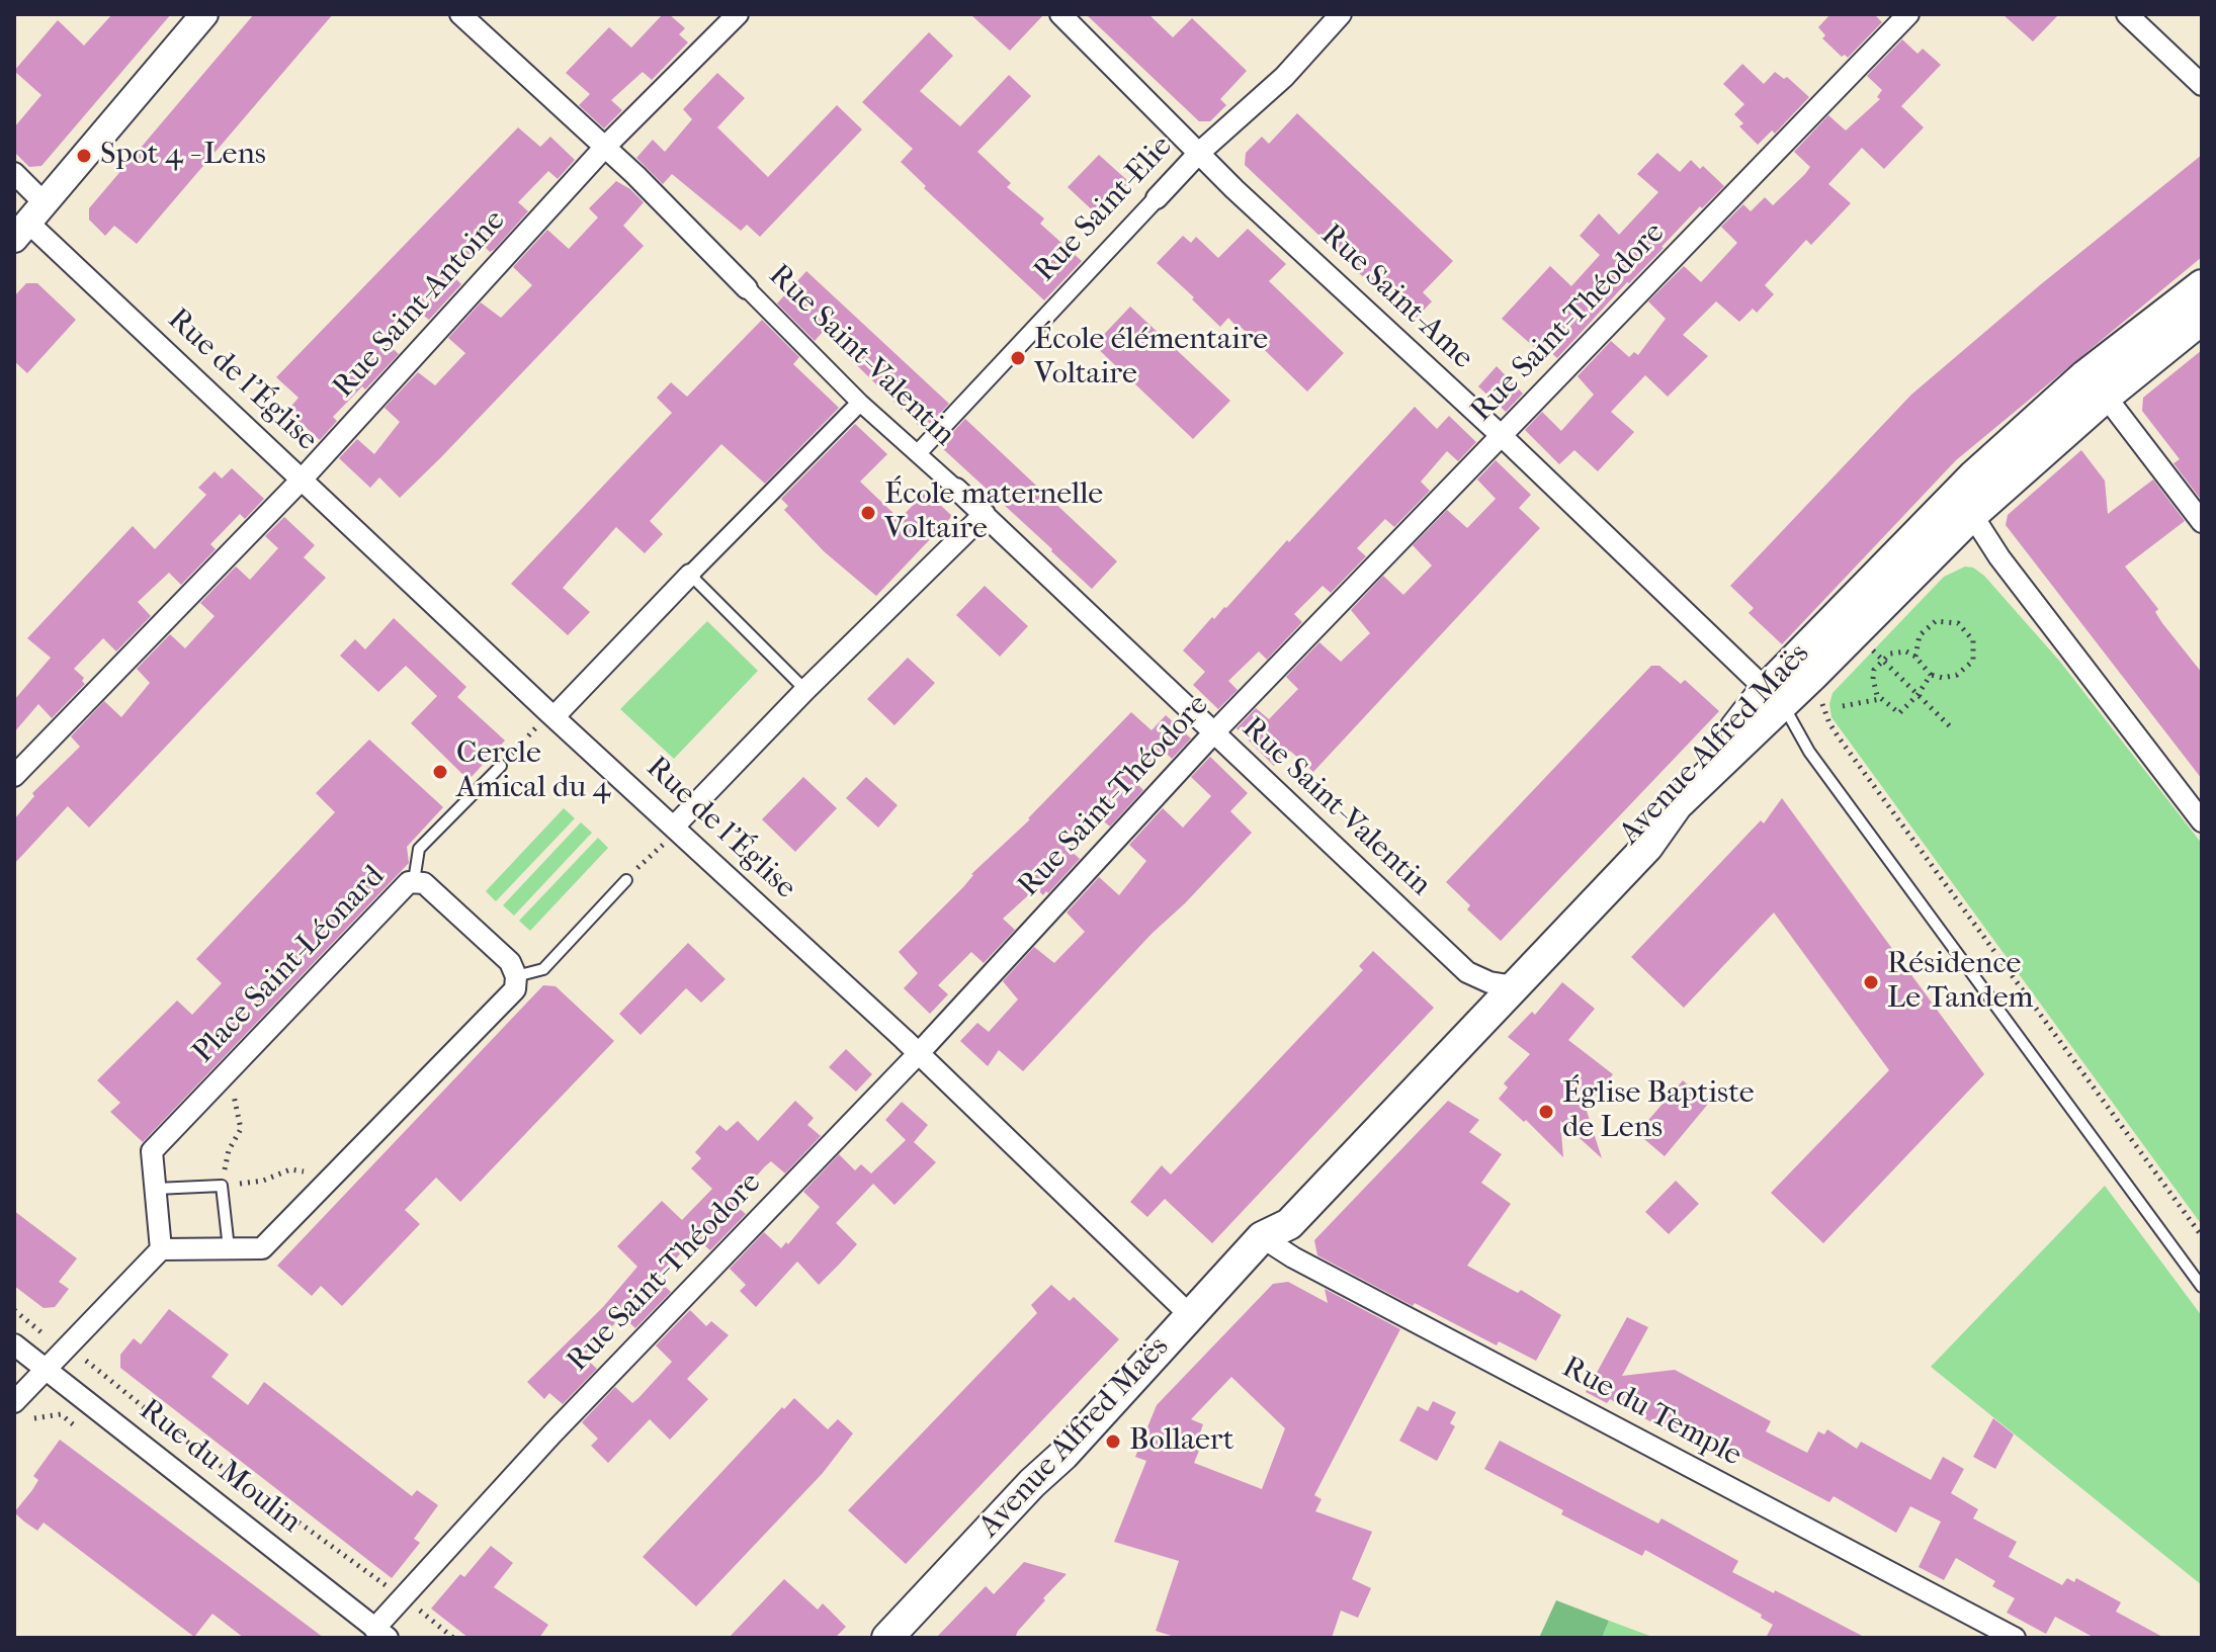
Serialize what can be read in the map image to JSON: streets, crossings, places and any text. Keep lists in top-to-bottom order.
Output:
{
  "streets": {
    "main road": ["Avenue Alfred Maës"],
    "street": [
      "Rue Saint-Elie",
      "Rue Saint-Ame",
      "Rue Saint-Antoine",
      "Rue Saint-Théodore",
      "Rue Saint-Valentin",
      "Rue de l'Église",
      "Place Saint-Léonard",
      "Rue du Temple",
      "Rue du Moulin"
    ]
  },
  "crossings": [
    ["Rue Saint-Elie", "Rue Saint-Ame"],
    ["Rue Saint-Elie", "Rue Saint-Valentin"],
    ["Rue Saint-Ame", "Rue Saint-Théodore"],
    ["Rue Saint-Ame", "Avenue Alfred Maës"],
    ["Rue Saint-Antoine", "Rue Saint-Valentin"],
    ["Rue Saint-Antoine", "Rue de l'Église"],
    ["Rue Saint-Théodore", "Rue Saint-Valentin"],
    ["Rue Saint-Théodore", "Rue de l'Église"],
    ["Rue Saint-Théodore", "Rue du Moulin"],
    ["Rue Saint-Valentin", "Avenue Alfred Maës"],
    ["Rue de l'Église", "Avenue Alfred Maës"],
    ["Avenue Alfred Maës", "Rue du Temple"]
  ],
  "places": [
    "Spot 4 - Lens",
    "École élémentaire Voltaire",
    "École maternelle Voltaire",
    "Cercle Amical du 4",
    "Résidence Le Tandem",
    "Église Baptiste de Lens",
    "Bollaert"
  ]
}
